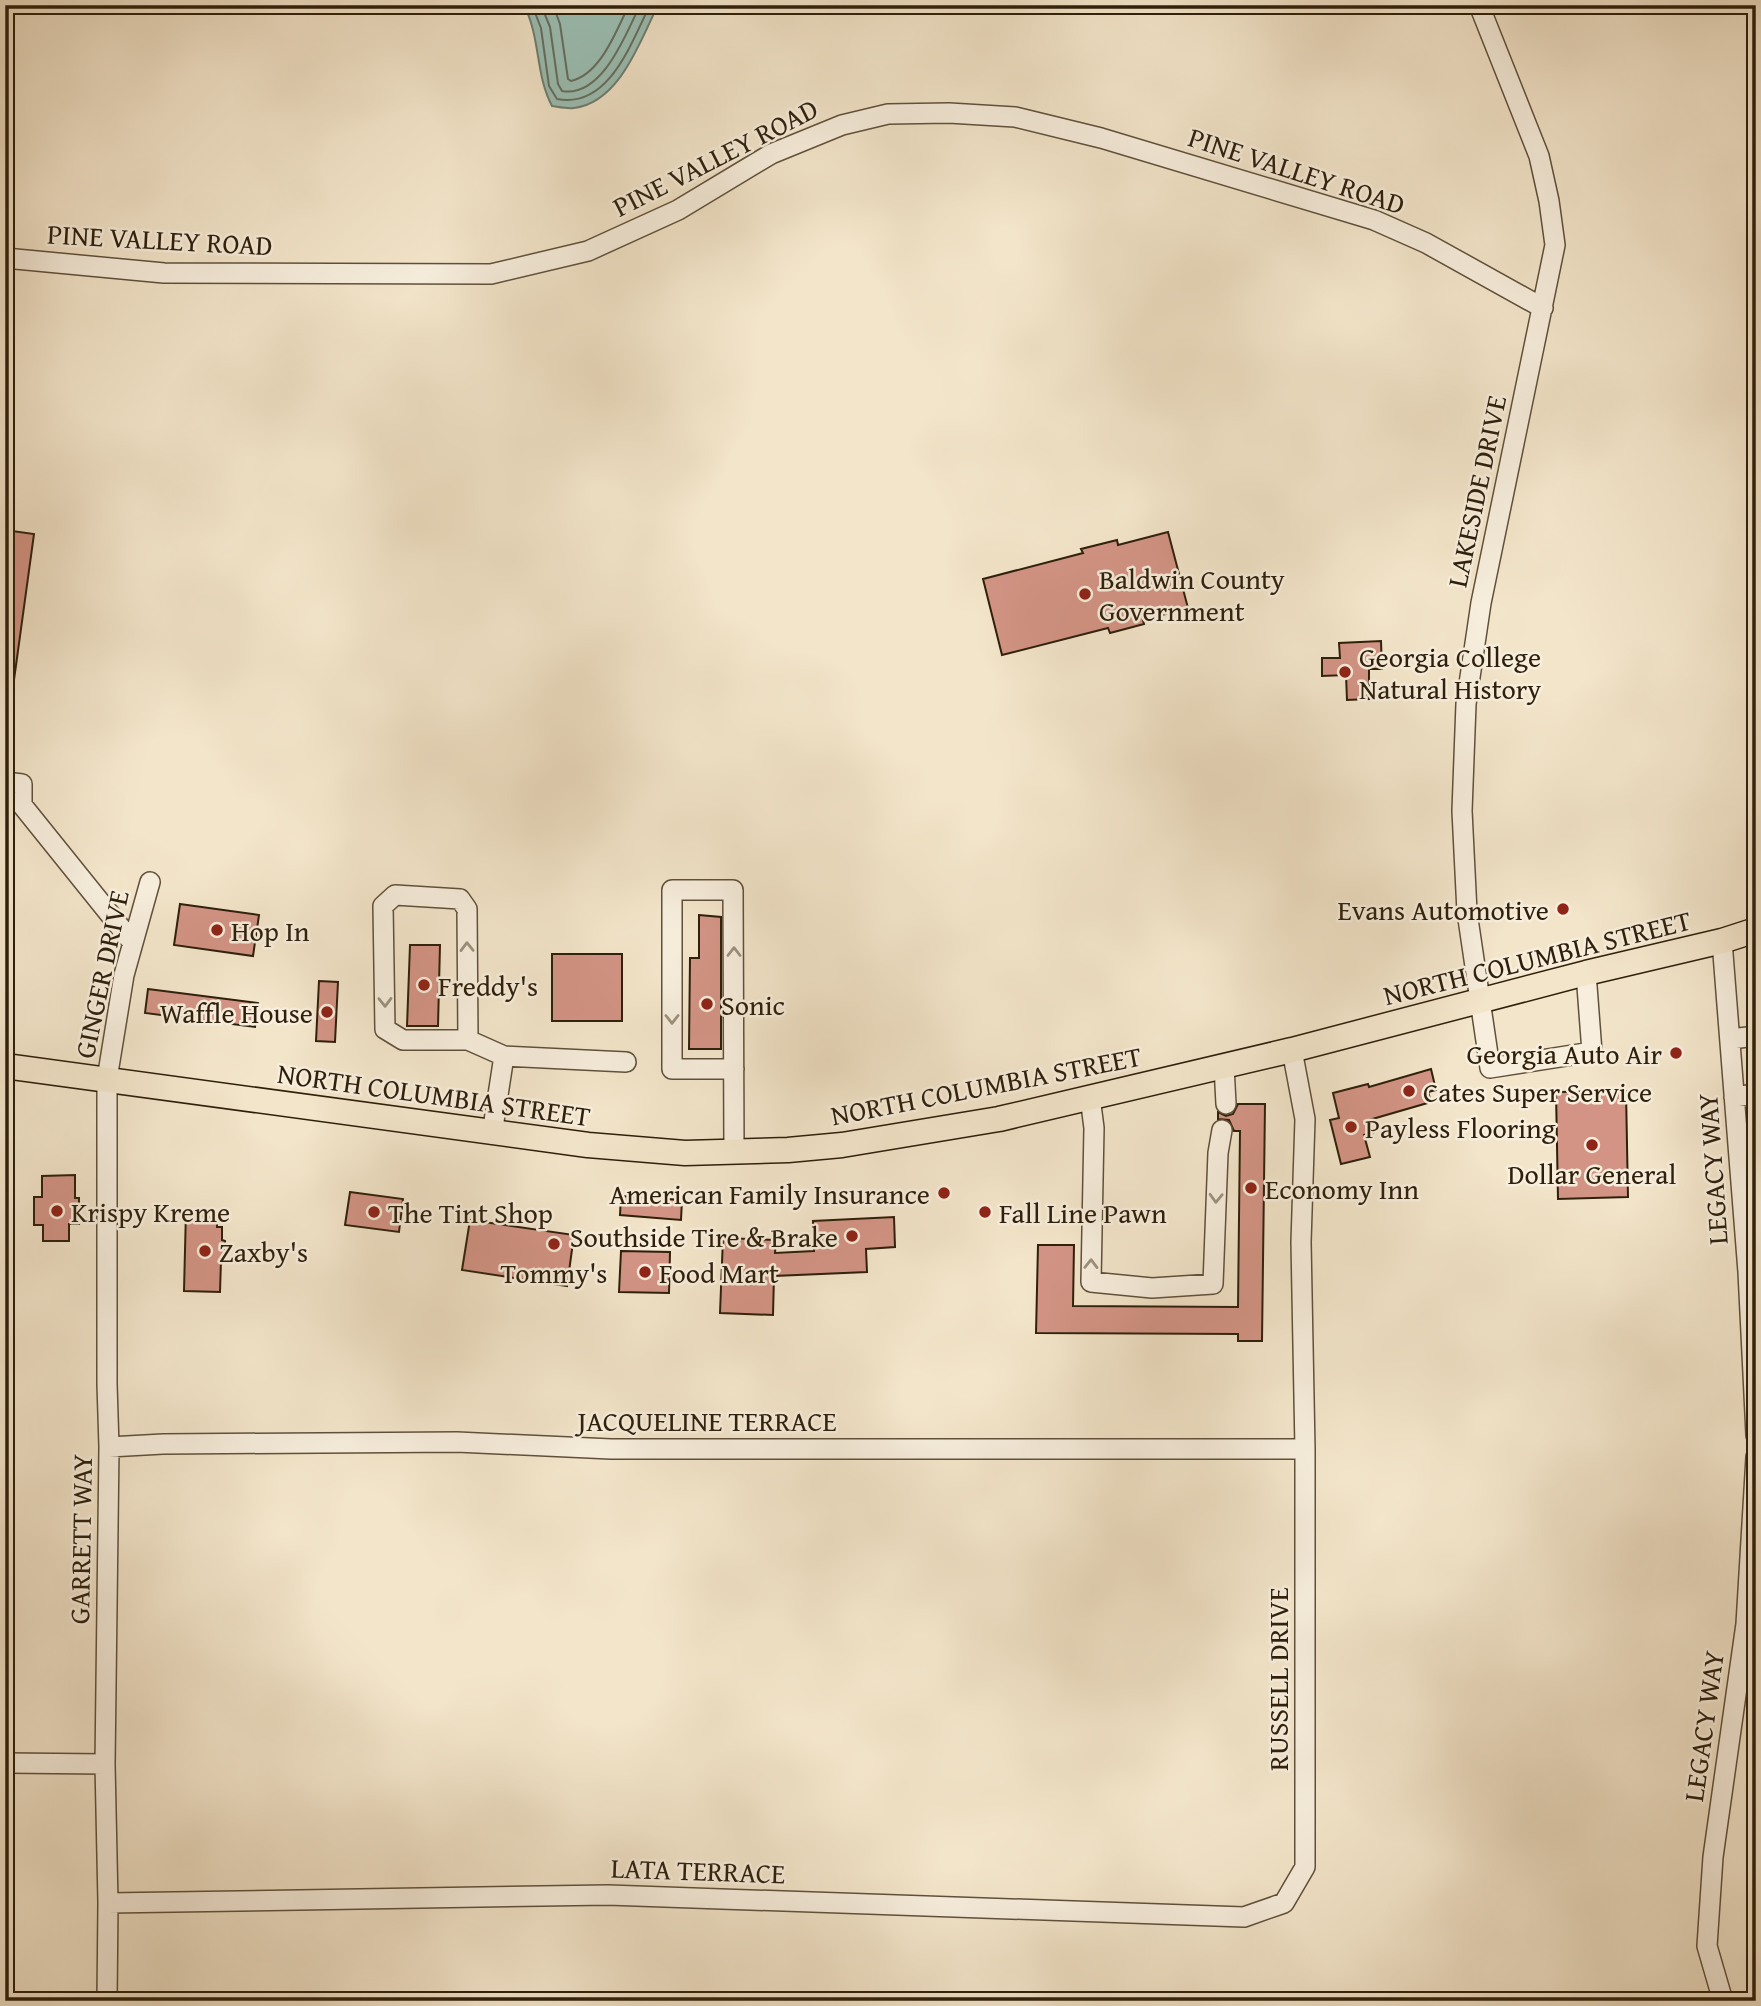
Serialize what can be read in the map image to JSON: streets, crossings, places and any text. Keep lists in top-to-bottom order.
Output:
{
  "streets": {
    "main road": ["NORTH COLUMBIA STREET"],
    "street": [
      "PINE VALLEY ROAD",
      "LAKESIDE DRIVE",
      "GINGER DRIVE",
      "LEGACY WAY",
      "JACQUELINE TERRACE",
      "GARRETT WAY",
      "RUSSELL DRIVE",
      "LATA TERRACE"
    ]
  },
  "crossings": [
    ["PINE VALLEY ROAD", "LAKESIDE DRIVE"],
    ["LAKESIDE DRIVE", "NORTH COLUMBIA STREET"],
    ["NORTH COLUMBIA STREET", "GINGER DRIVE"],
    ["NORTH COLUMBIA STREET", "LEGACY WAY"],
    ["NORTH COLUMBIA STREET", "GARRETT WAY"],
    ["NORTH COLUMBIA STREET", "RUSSELL DRIVE"],
    ["GINGER DRIVE", "GARRETT WAY"],
    ["JACQUELINE TERRACE", "GARRETT WAY"],
    ["JACQUELINE TERRACE", "RUSSELL DRIVE"],
    ["GARRETT WAY", "LATA TERRACE"],
    ["RUSSELL DRIVE", "LATA TERRACE"]
  ],
  "places": [
    "Baldwin County Government",
    "Georgia College Natural History",
    "Evans Automotive",
    "Hop In",
    "Freddy's",
    "Sonic",
    "Waffle House",
    "Georgia Auto Air",
    "Cates Super Service",
    "Payless Flooring",
    "Dollar General",
    "Economy Inn",
    "American Family Insurance",
    "Krispy Kreme",
    "The Tint Shop",
    "Fall Line Pawn",
    "Southside Tire & Brake",
    "Tommy's",
    "Zaxby's",
    "Food Mart"
  ]
}
